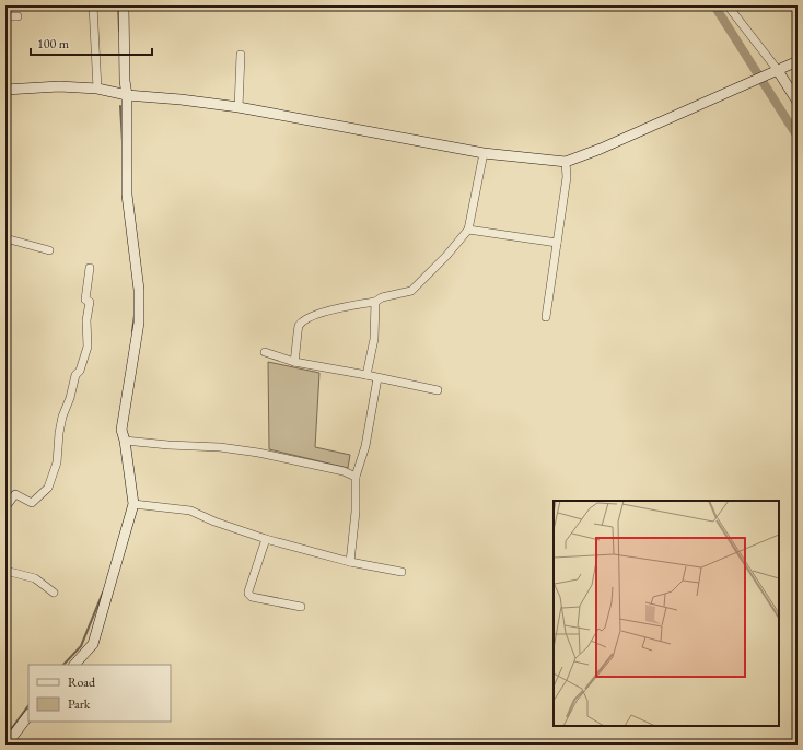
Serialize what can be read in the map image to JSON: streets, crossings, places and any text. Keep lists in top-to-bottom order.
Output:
{
  "legend": ["Road", "Park"],
  "scale_bar": "100 m"
}
